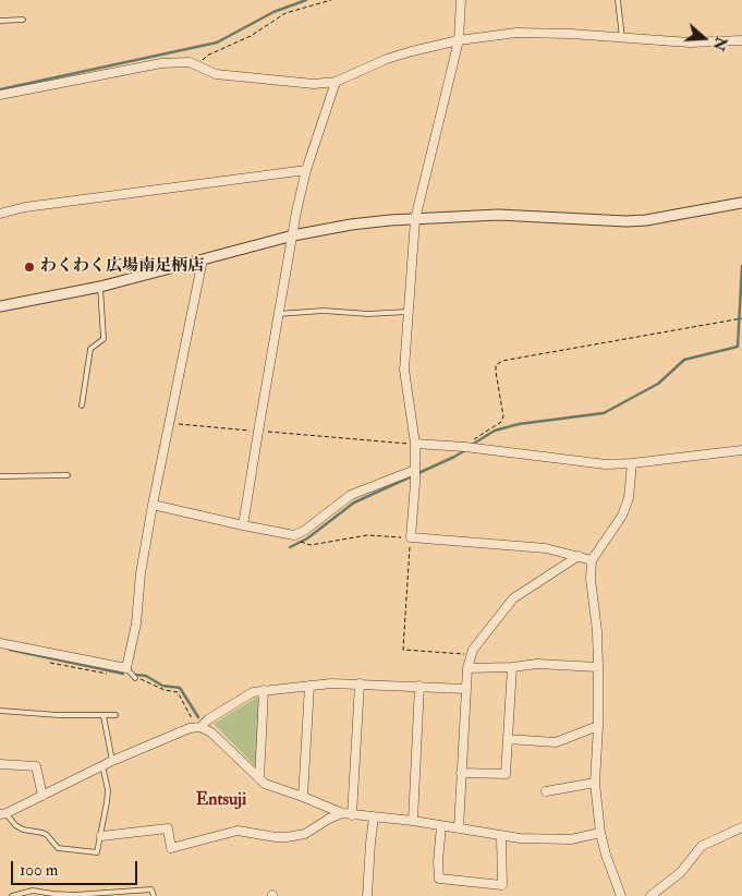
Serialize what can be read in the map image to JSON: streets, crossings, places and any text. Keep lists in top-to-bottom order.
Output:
{
  "districts": ["Entsuji"],
  "places": ["わくわく広場南足柄店"],
  "scale_bar": "100 m",
  "north": "right"
}
